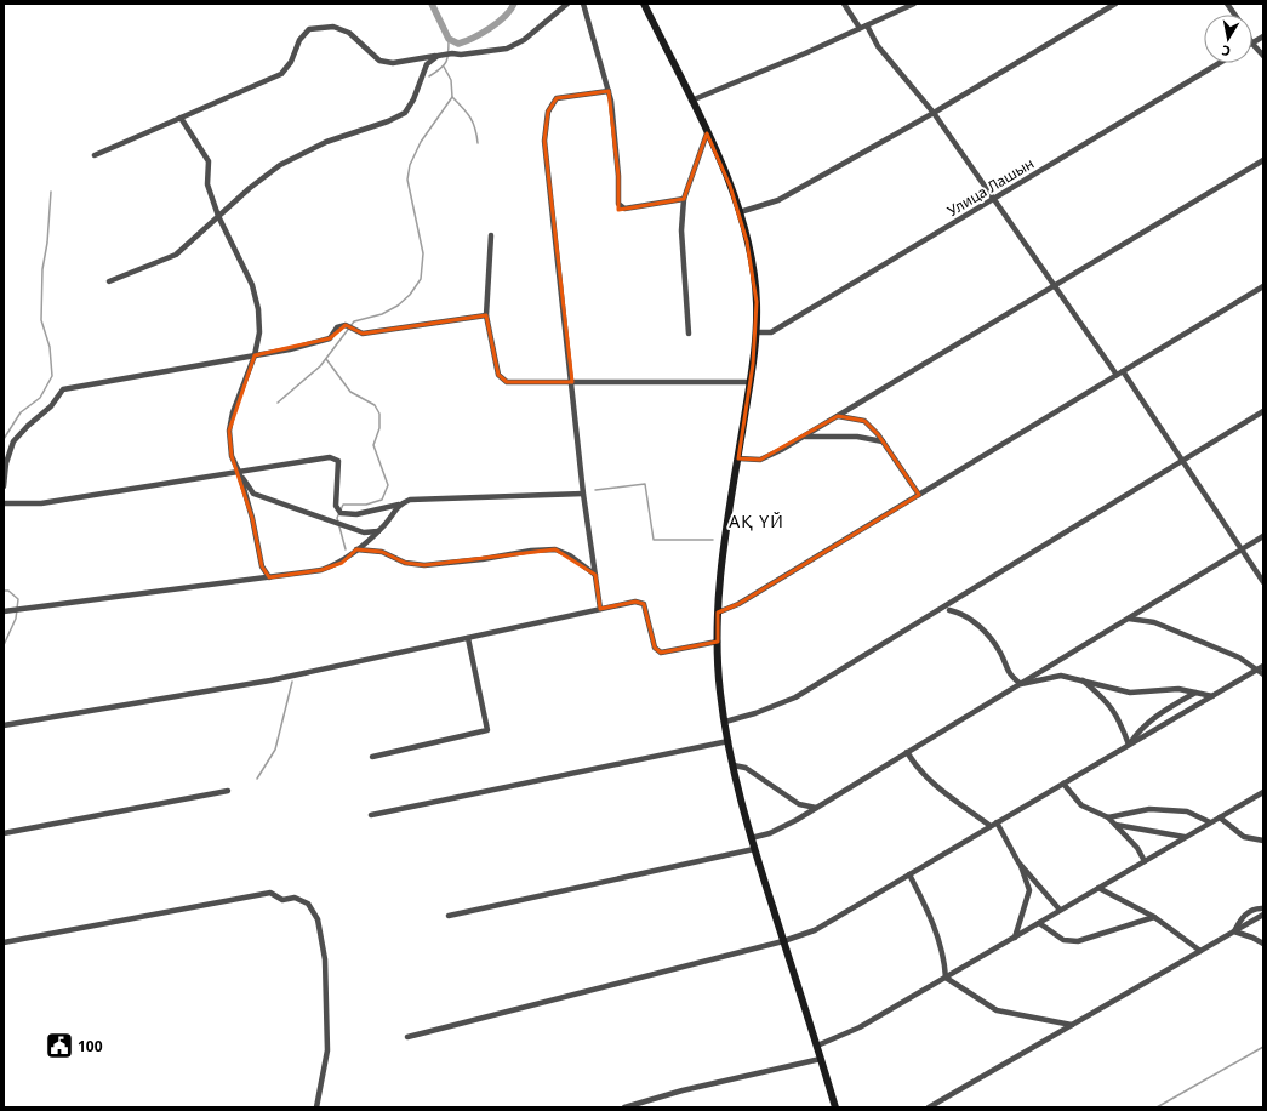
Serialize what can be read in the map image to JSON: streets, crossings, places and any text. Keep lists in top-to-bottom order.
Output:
{
  "streets": {
    "street": ["Улица Лашын"]
  },
  "districts": ["АҚ ҮЙ"],
  "places": {
    "public building": ["100"]
  },
  "north": "bottom"
}
